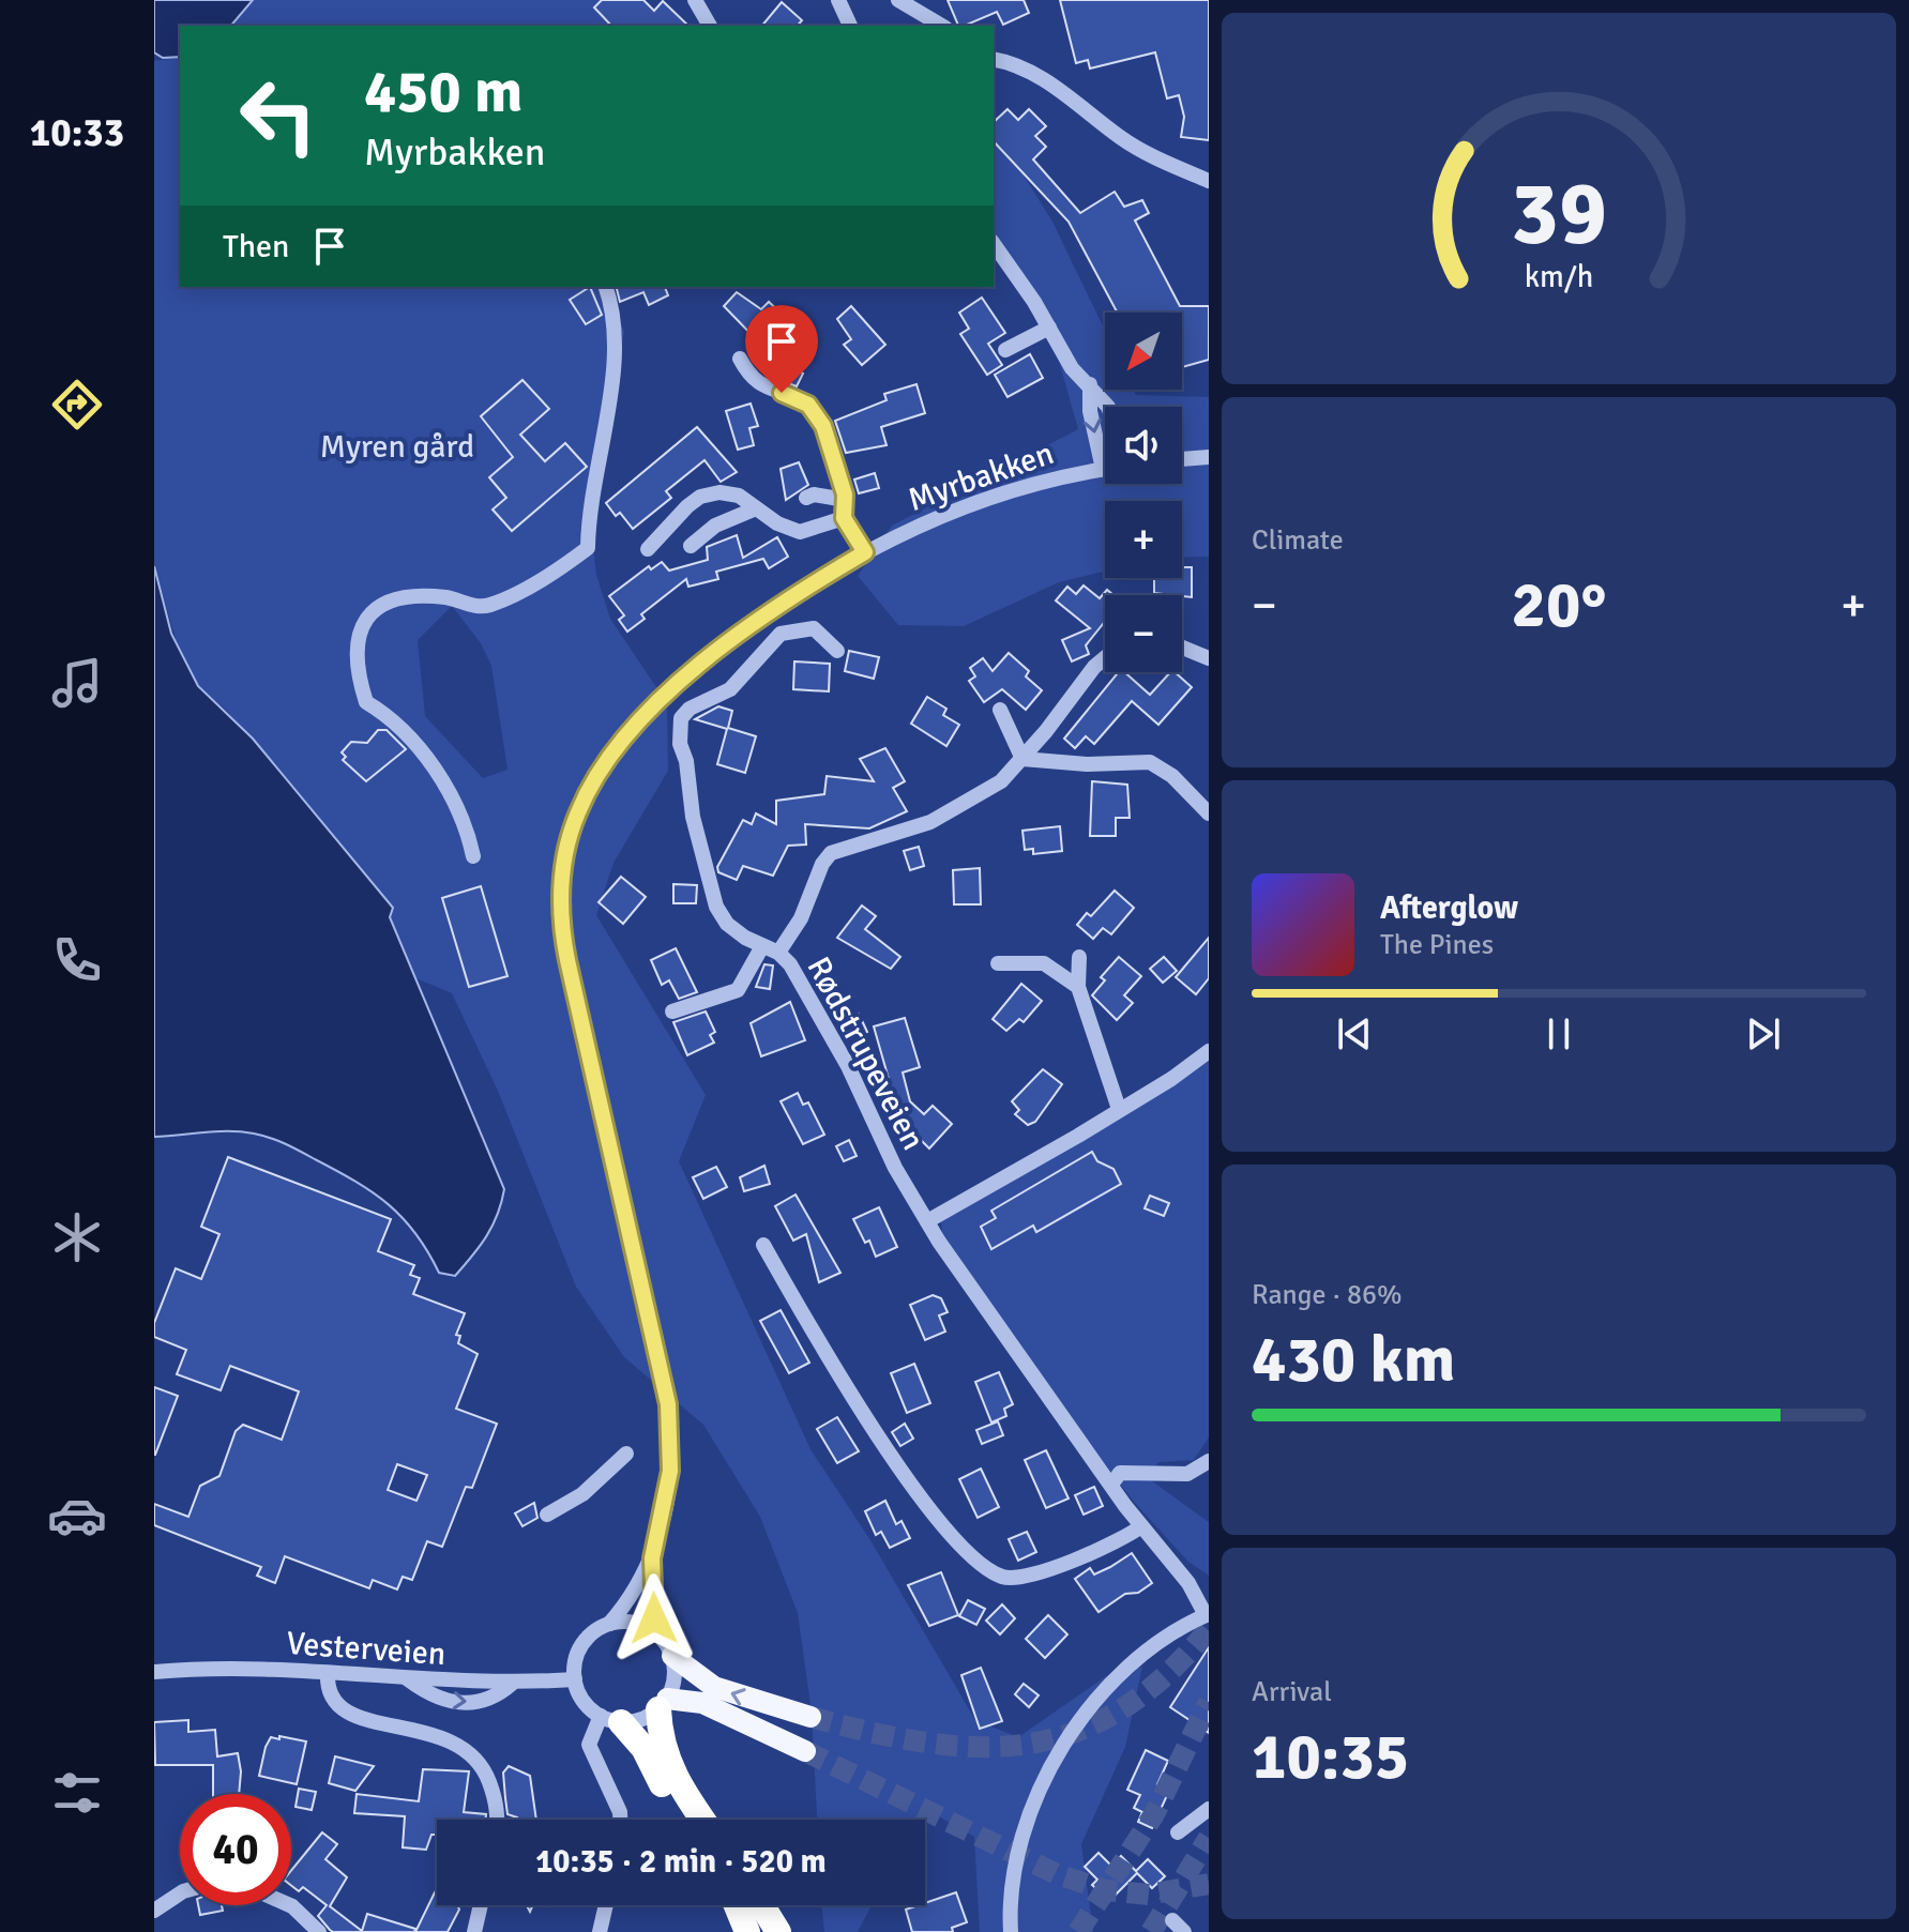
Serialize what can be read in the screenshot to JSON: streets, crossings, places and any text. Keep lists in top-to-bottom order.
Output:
{
  "streets": {
    "street": ["Myrbakken", "Rødstrupeveien", "Vesterveien"]
  },
  "crossings": [
    ["Myrbakken", "Vesterveien"]
  ],
  "parks": ["Myren gård"],
  "north": "bottom left",
  "page": {
    "tabs": "10:33",
    "turn": ["450 m", "Myrbakken"],
    "then": "Then",
    "map_buttons": ["+", "−"],
    "tile": [
      "Climate",
      ["Range · 86%", "430 km"],
      ["Arrival", "10:35"]
    ],
    "heat": ["−", "20°", "+"],
    "song": ["Afterglow", "The Pines"],
    "limit": "40",
    "trip": "10:35 · 2 min · 520 m",
    "gauge": ["39", "km/h"]
  }
}
